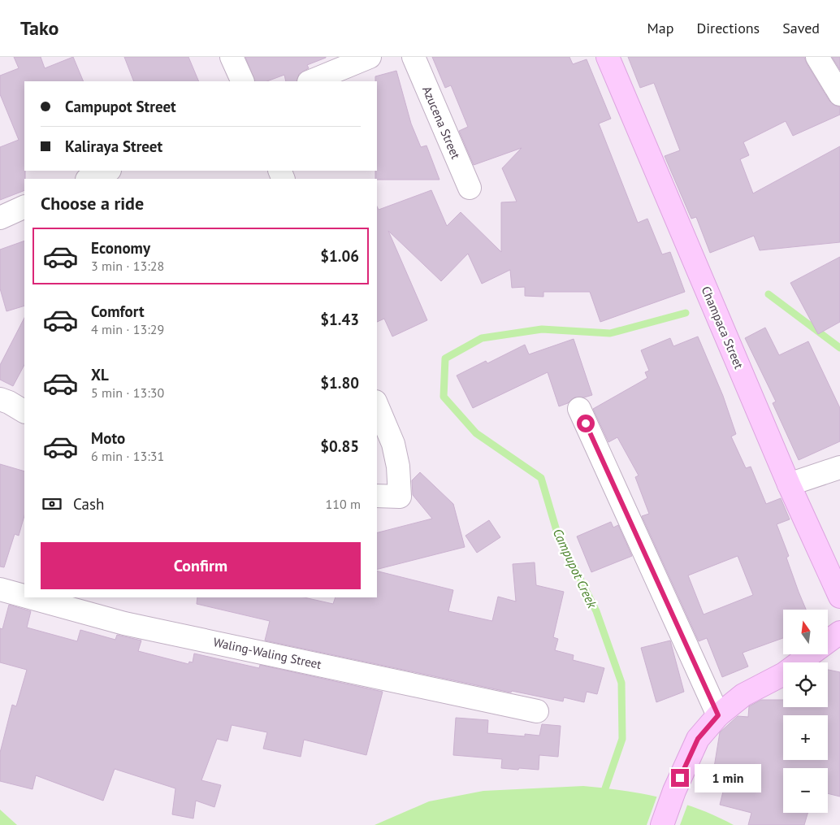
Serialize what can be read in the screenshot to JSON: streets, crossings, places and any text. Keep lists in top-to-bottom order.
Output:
{
  "streets": {
    "street": ["Azucena Street", "Champaca Street", "Waling-Waling Street"]
  },
  "water": ["Campupot Creek"],
  "north": "top",
  "page": {
    "header": "Tako",
    "nav": ["Map", "Directions", "Saved"],
    "banner": ["Campupot Street", "Kaliraya Street"],
    "heading": "Choose a ride",
    "list": [
      {
        "name": "Economy",
        "note": "3 min · 13:28",
        "value": "$1.06"
      },
      {
        "name": "Comfort",
        "note": "4 min · 13:29",
        "value": "$1.43"
      },
      {
        "name": "XL",
        "note": "5 min · 13:30",
        "value": "$1.80"
      },
      {
        "name": "Moto",
        "note": "6 min · 13:31",
        "value": "$0.85"
      }
    ],
    "pay": ["Cash", "110 m"],
    "buttons": "Confirm",
    "map_buttons": ["+", "−"],
    "bubble": "1 min"
  }
}
